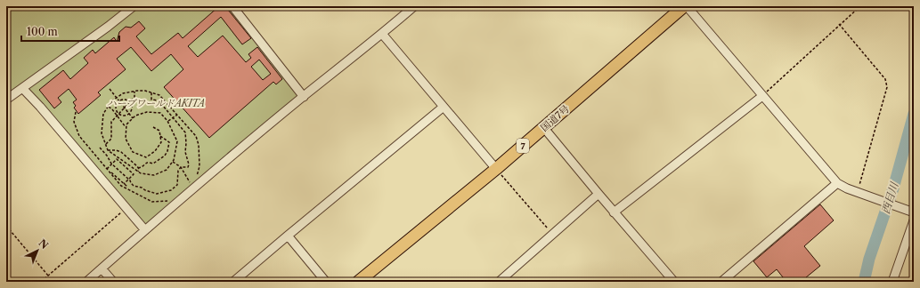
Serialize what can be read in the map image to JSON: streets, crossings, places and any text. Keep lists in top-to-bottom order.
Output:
{
  "streets": {
    "highway": ["国道7号", "7"]
  },
  "water": ["西目川"],
  "parks": ["ハーブワールドAKITA"],
  "scale_bar": "100 m",
  "north": "top right"
}
